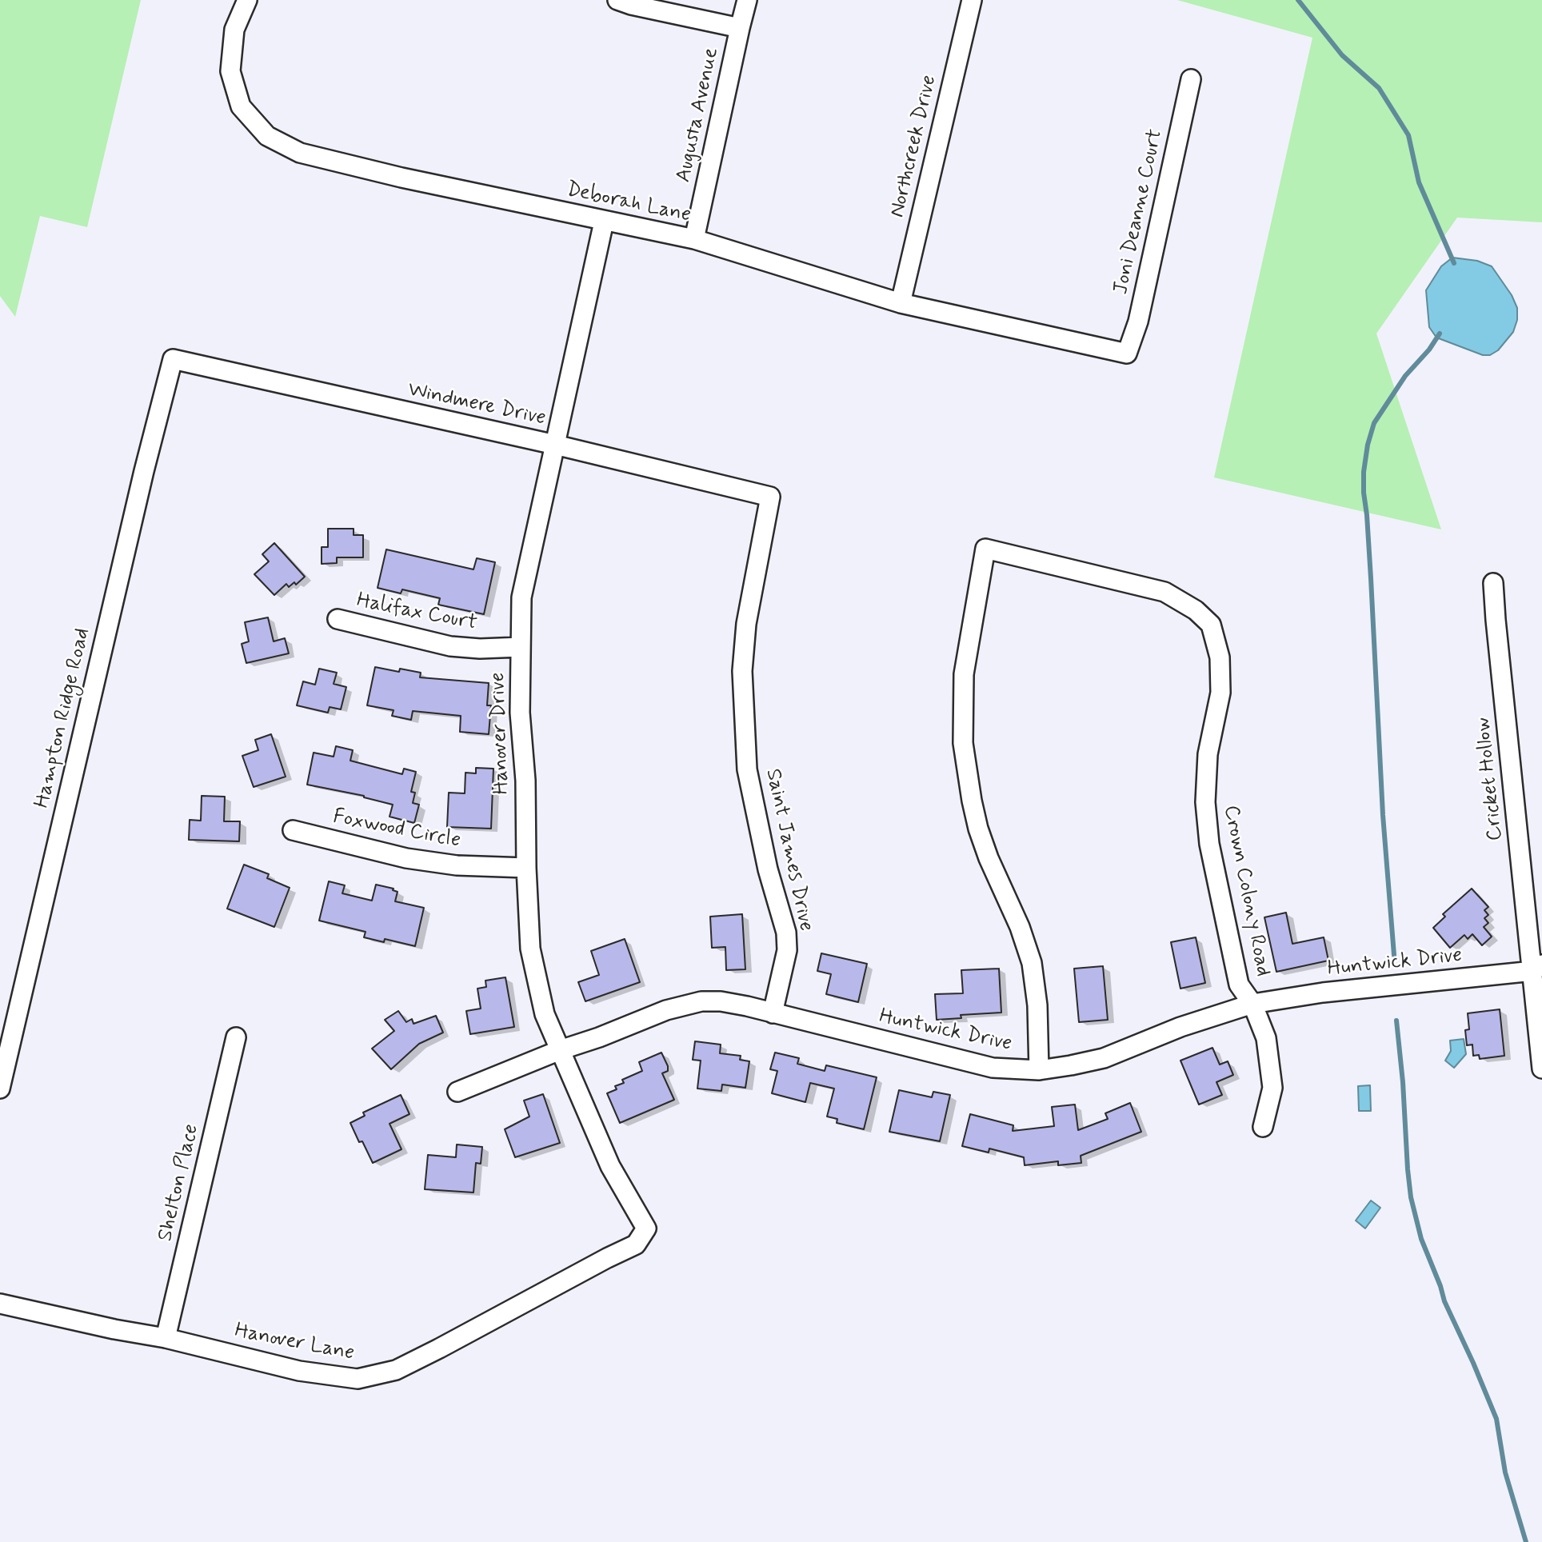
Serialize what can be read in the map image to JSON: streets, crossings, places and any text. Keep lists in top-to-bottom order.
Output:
{
  "streets": {
    "street": [
      "Augusta Avenue",
      "Northcreek Drive",
      "Deborah Lane",
      "Joni Deanne Court",
      "Windmere Drive",
      "Halifax Court",
      "Hampton Ridge Road",
      "Hanover Drive",
      "Cricket Hollow",
      "Foxwood Circle",
      "Saint James Drive",
      "Crown Colony Road",
      "Huntwick Drive",
      "Shelton Place",
      "Hanover Lane"
    ]
  },
  "crossings": [
    ["Augusta Avenue", "Deborah Lane"],
    ["Northcreek Drive", "Deborah Lane"],
    ["Deborah Lane", "Joni Deanne Court"],
    ["Deborah Lane", "Hanover Drive"],
    ["Windmere Drive", "Hampton Ridge Road"],
    ["Windmere Drive", "Hanover Drive"],
    ["Windmere Drive", "Saint James Drive"],
    ["Halifax Court", "Hanover Drive"],
    ["Hanover Drive", "Foxwood Circle"],
    ["Hanover Drive", "Huntwick Drive"],
    ["Hanover Drive", "Hanover Lane"],
    ["Cricket Hollow", "Huntwick Drive"],
    ["Saint James Drive", "Huntwick Drive"],
    ["Crown Colony Road", "Huntwick Drive"],
    ["Shelton Place", "Hanover Lane"]
  ]
}
